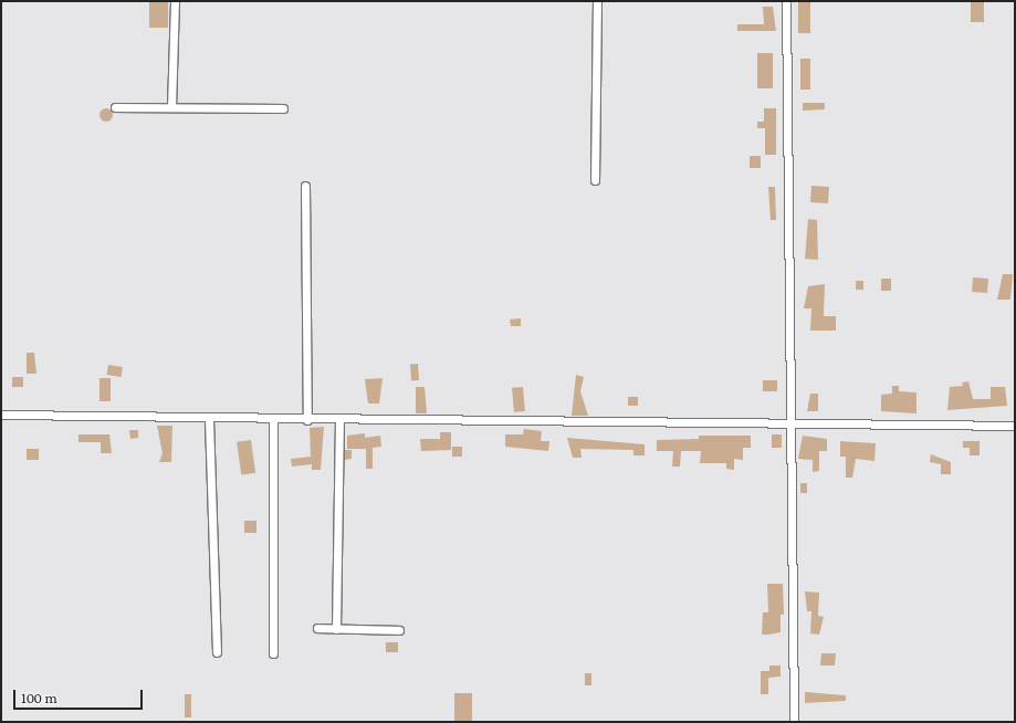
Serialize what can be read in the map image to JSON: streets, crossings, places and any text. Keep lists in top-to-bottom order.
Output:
{
  "scale_bar": "100 m"
}
